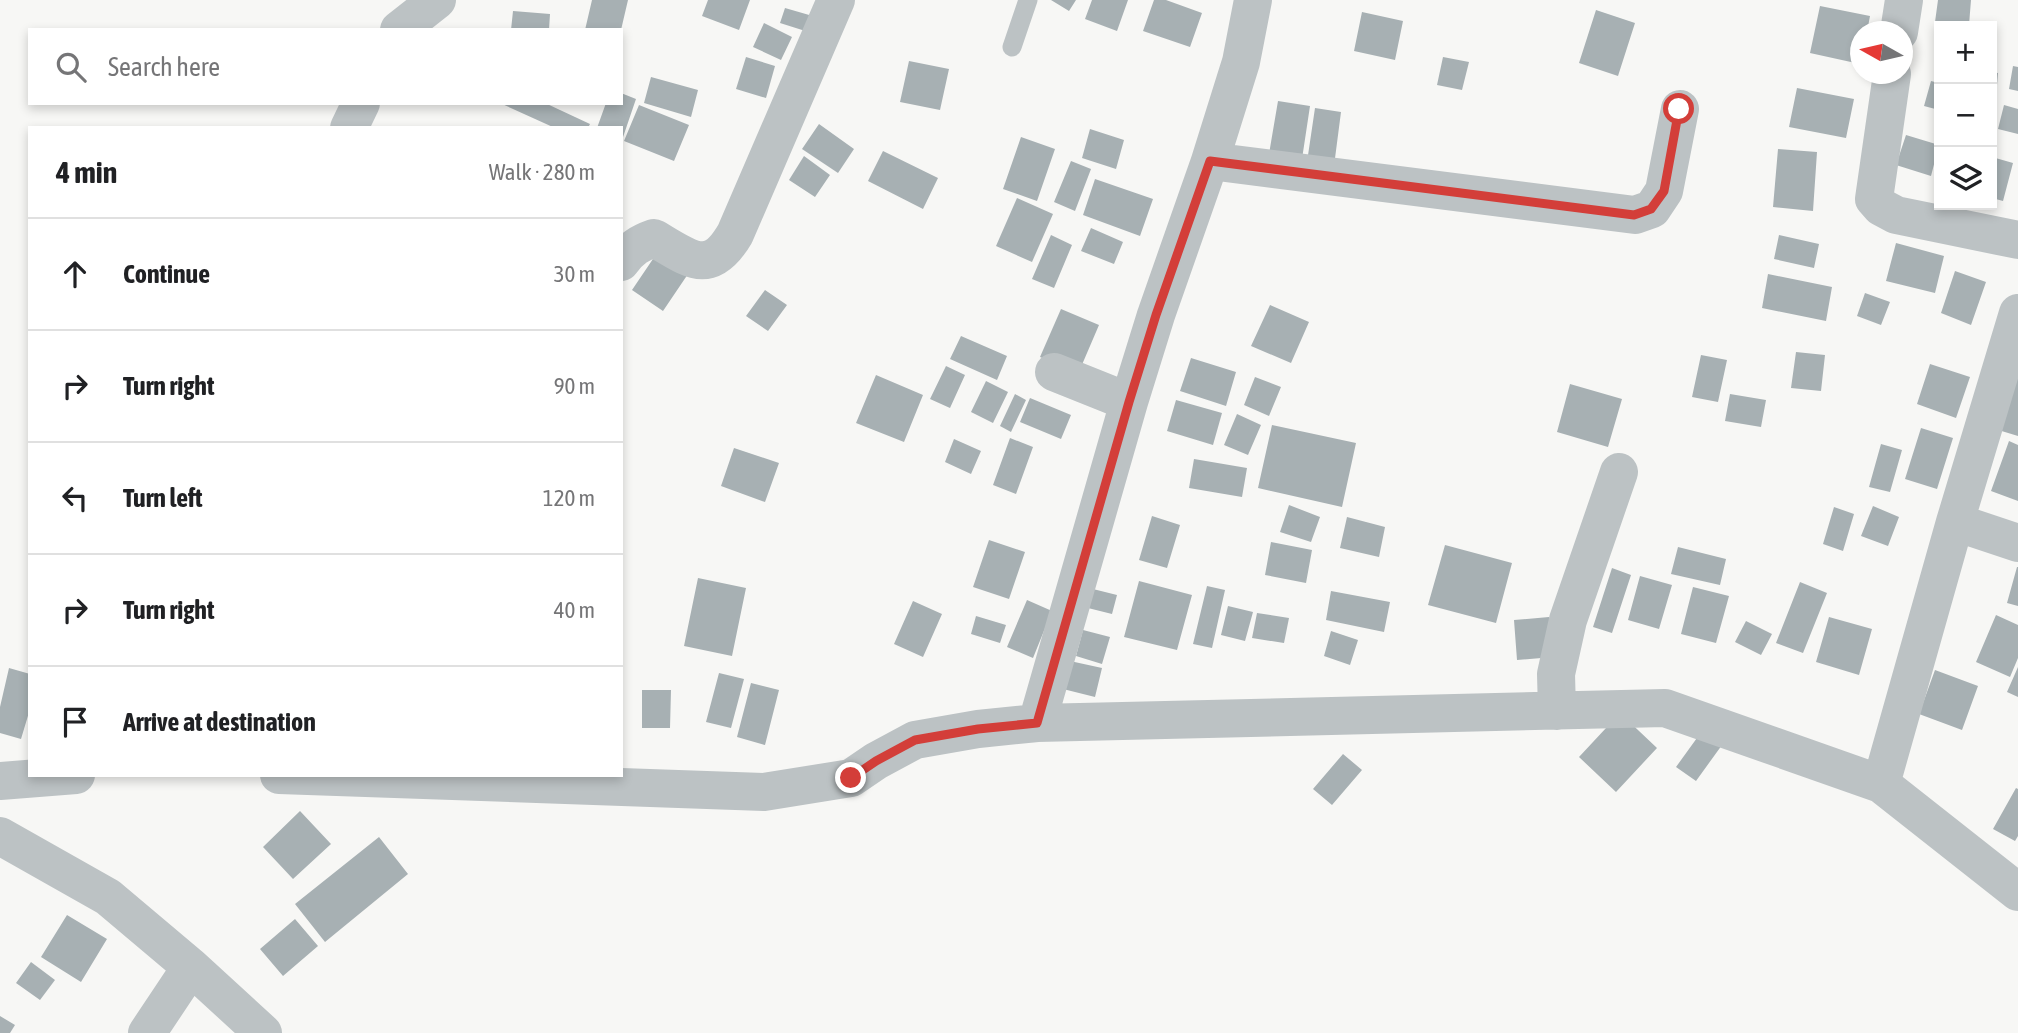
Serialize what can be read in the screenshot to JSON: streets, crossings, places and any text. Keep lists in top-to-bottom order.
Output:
{
  "north": "left",
  "page": {
    "map_buttons": ["+", "−"],
    "search": "Search here",
    "heading": ["4 min", "Walk · 280 m"],
    "list": [
      ["Continue", "30 m"],
      ["Turn right", "90 m"],
      ["Turn left", "120 m"],
      ["Turn right", "40 m"],
      "Arrive at destination"
    ]
  }
}
